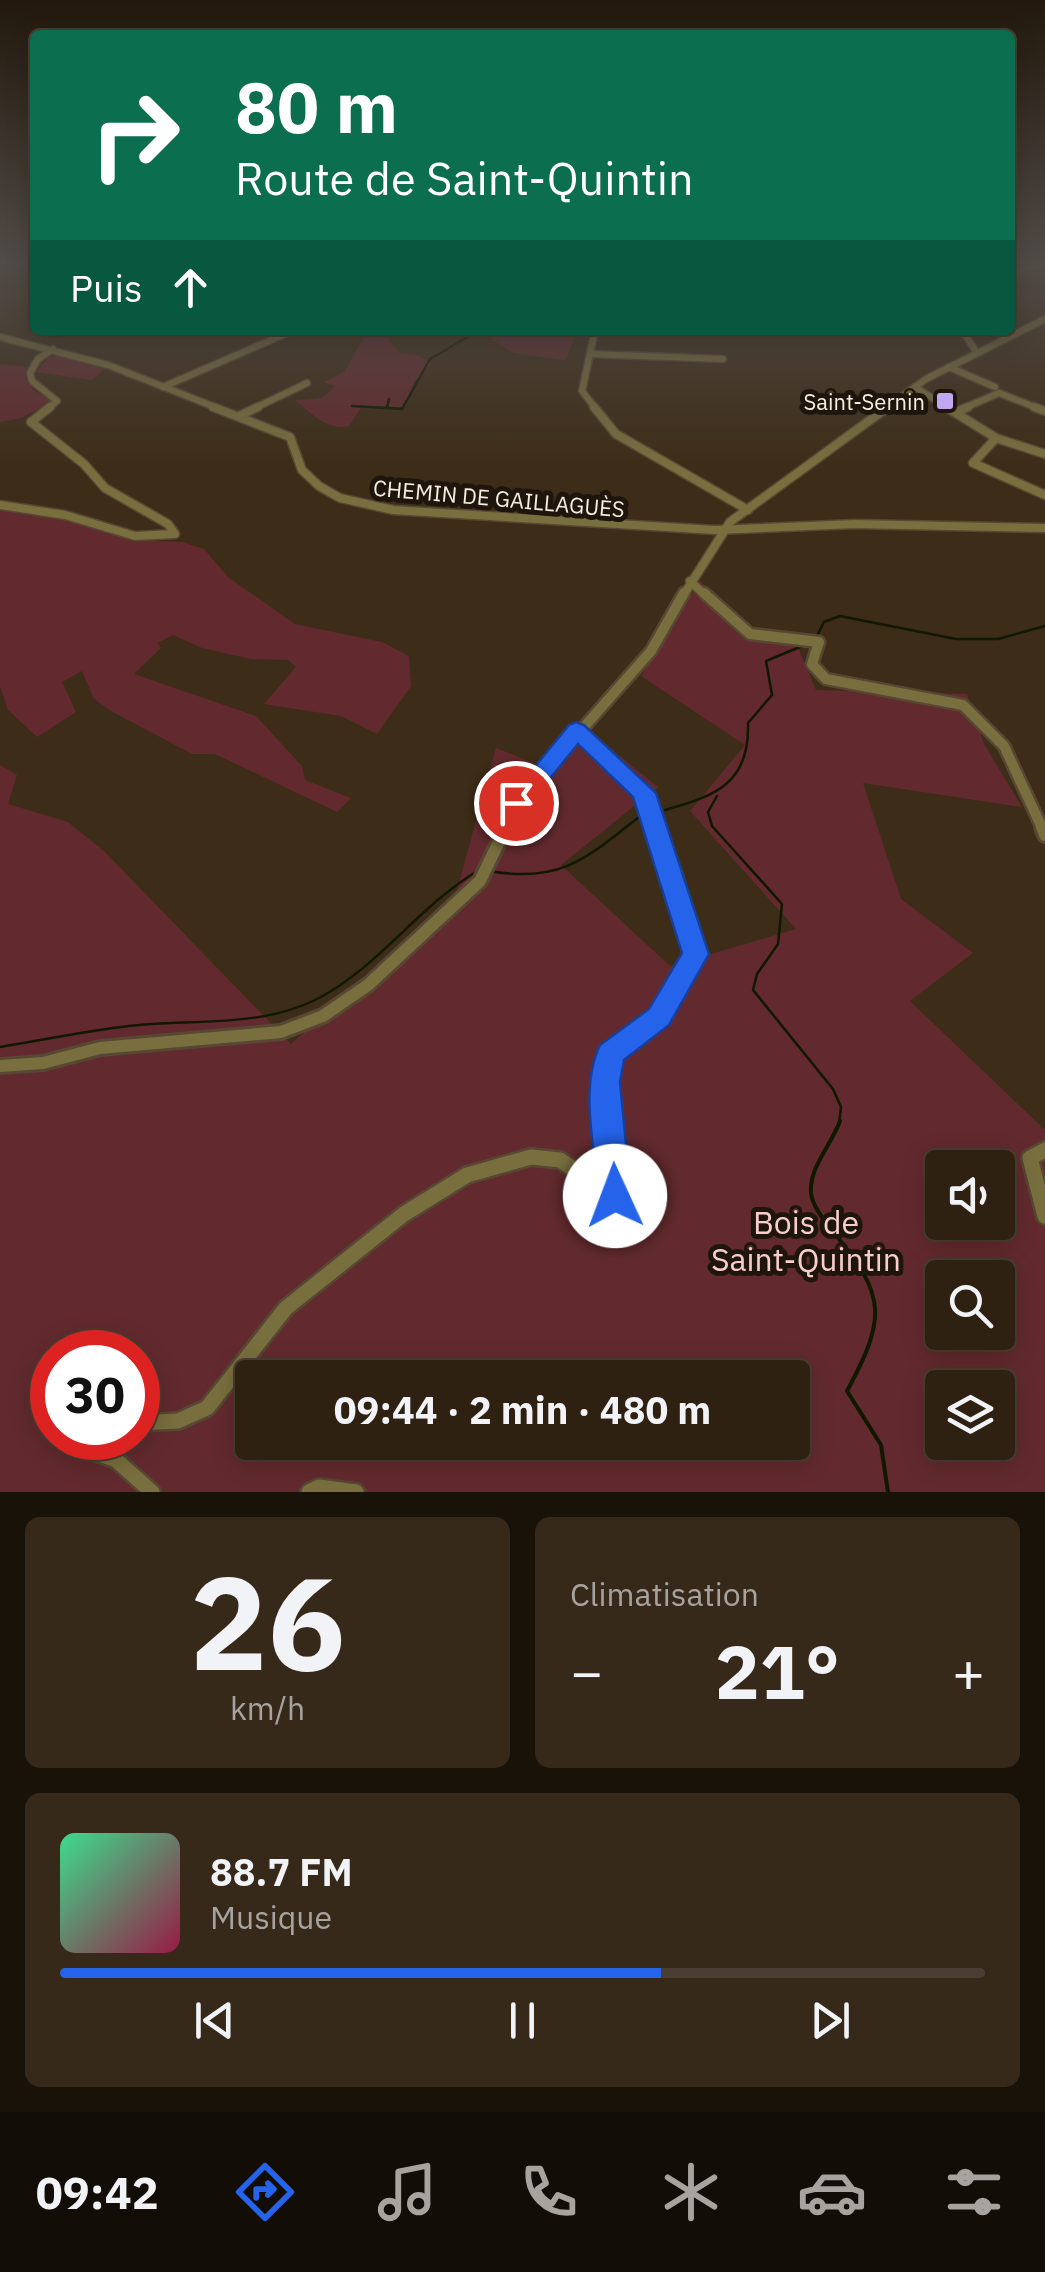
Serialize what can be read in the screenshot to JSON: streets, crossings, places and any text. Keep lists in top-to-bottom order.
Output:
{
  "streets": {
    "street": ["CHEMIN DE GAILLAGUÈS"]
  },
  "parks": ["Bois de Saint-Quintin"],
  "places": {
    "transit": ["Saint-Sernin"]
  },
  "page": {
    "turn": ["80 m", "Route de Saint-Quintin"],
    "then": "Puis",
    "limit": "30",
    "trip": "09:44 · 2 min · 480 m",
    "tile": [
      ["26", "km/h"],
      "Climatisation"
    ],
    "heat": ["−", "21°", "+"],
    "song": ["88.7 FM", "Musique"],
    "tabs": "09:42"
  }
}
